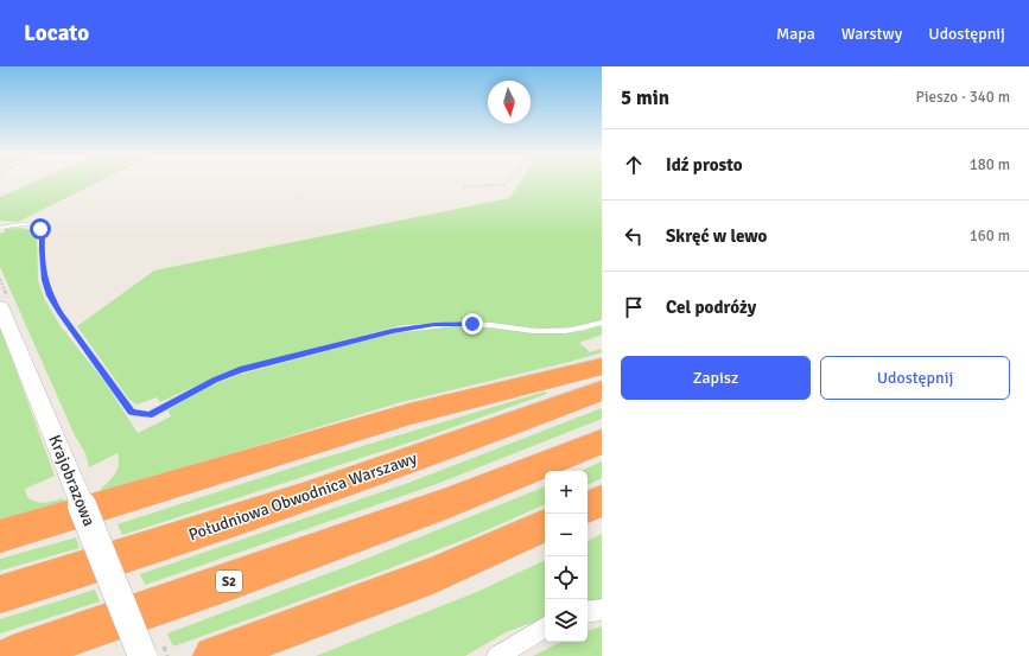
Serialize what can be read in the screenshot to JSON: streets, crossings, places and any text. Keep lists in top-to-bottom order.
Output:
{
  "streets": {
    "highway": ["Południowa Obwodnica Warszawy", "S2"],
    "street": ["Krajobrazowa"]
  },
  "north": "bottom",
  "page": {
    "header": "Locato",
    "nav": ["Mapa", "Warstwy", "Udostępnij"],
    "heading": ["5 min", "Pieszo · 340 m"],
    "list": [
      ["Idź prosto", "180 m"],
      ["Skręć w lewo", "160 m"],
      "Cel podróży"
    ],
    "buttons": ["Zapisz", "Udostępnij"],
    "map_buttons": ["+", "−"]
  }
}
